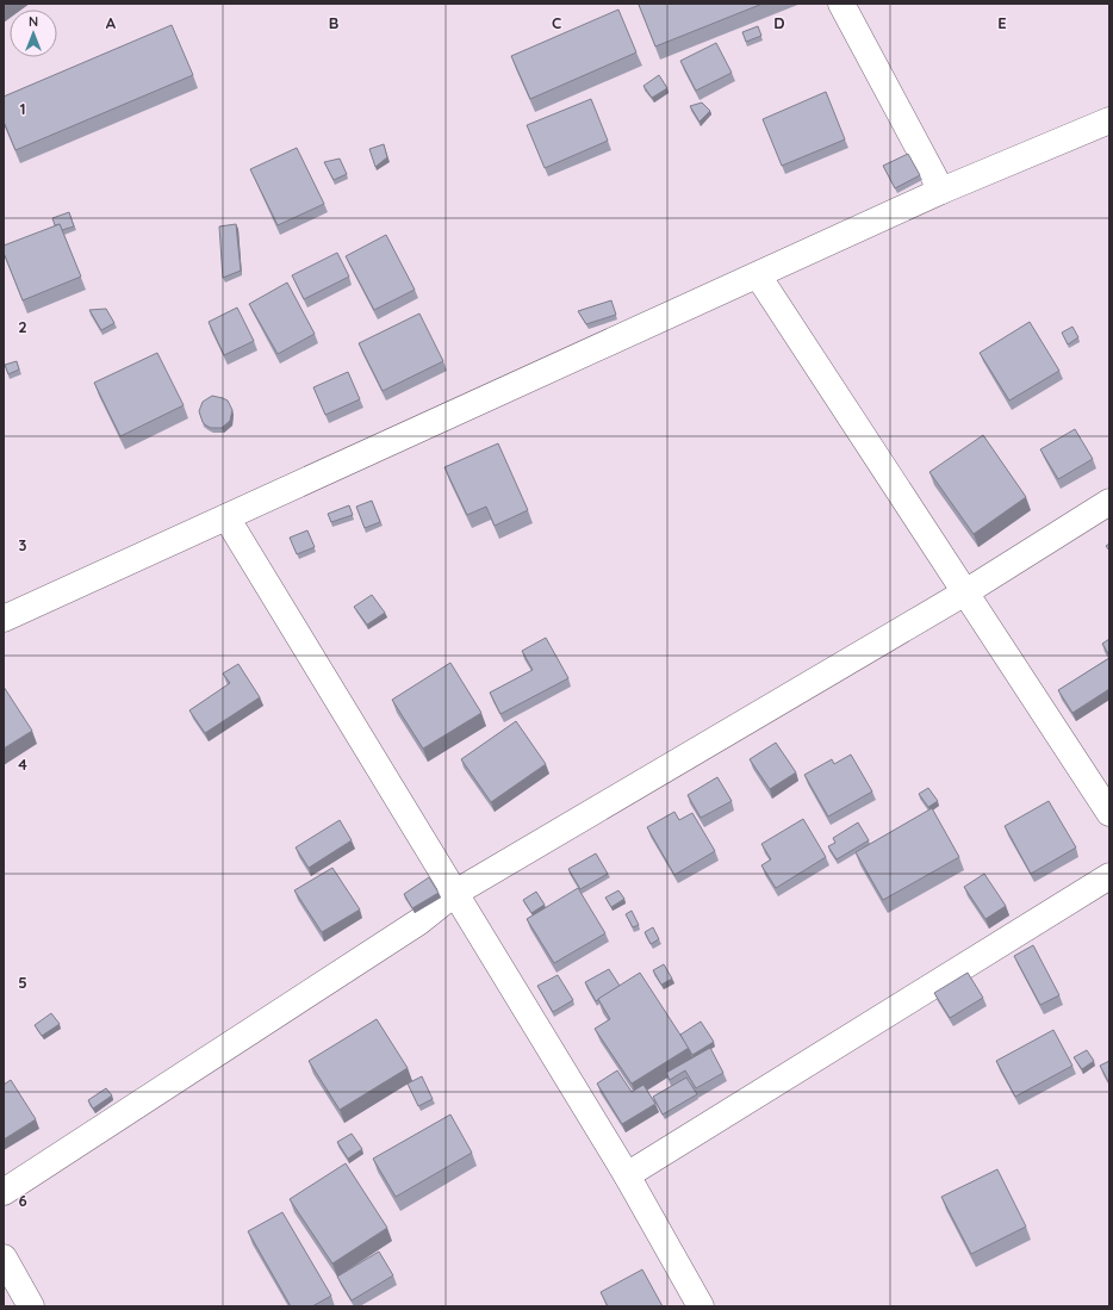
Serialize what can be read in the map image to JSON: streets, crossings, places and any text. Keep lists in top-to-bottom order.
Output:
{
  "north": "top",
  "grid": {
    "columns": [
      "A",
      "B",
      "C",
      "D",
      "E"
    ],
    "rows": [
      "1",
      "2",
      "3",
      "4",
      "5",
      "6"
    ]
  }
}
